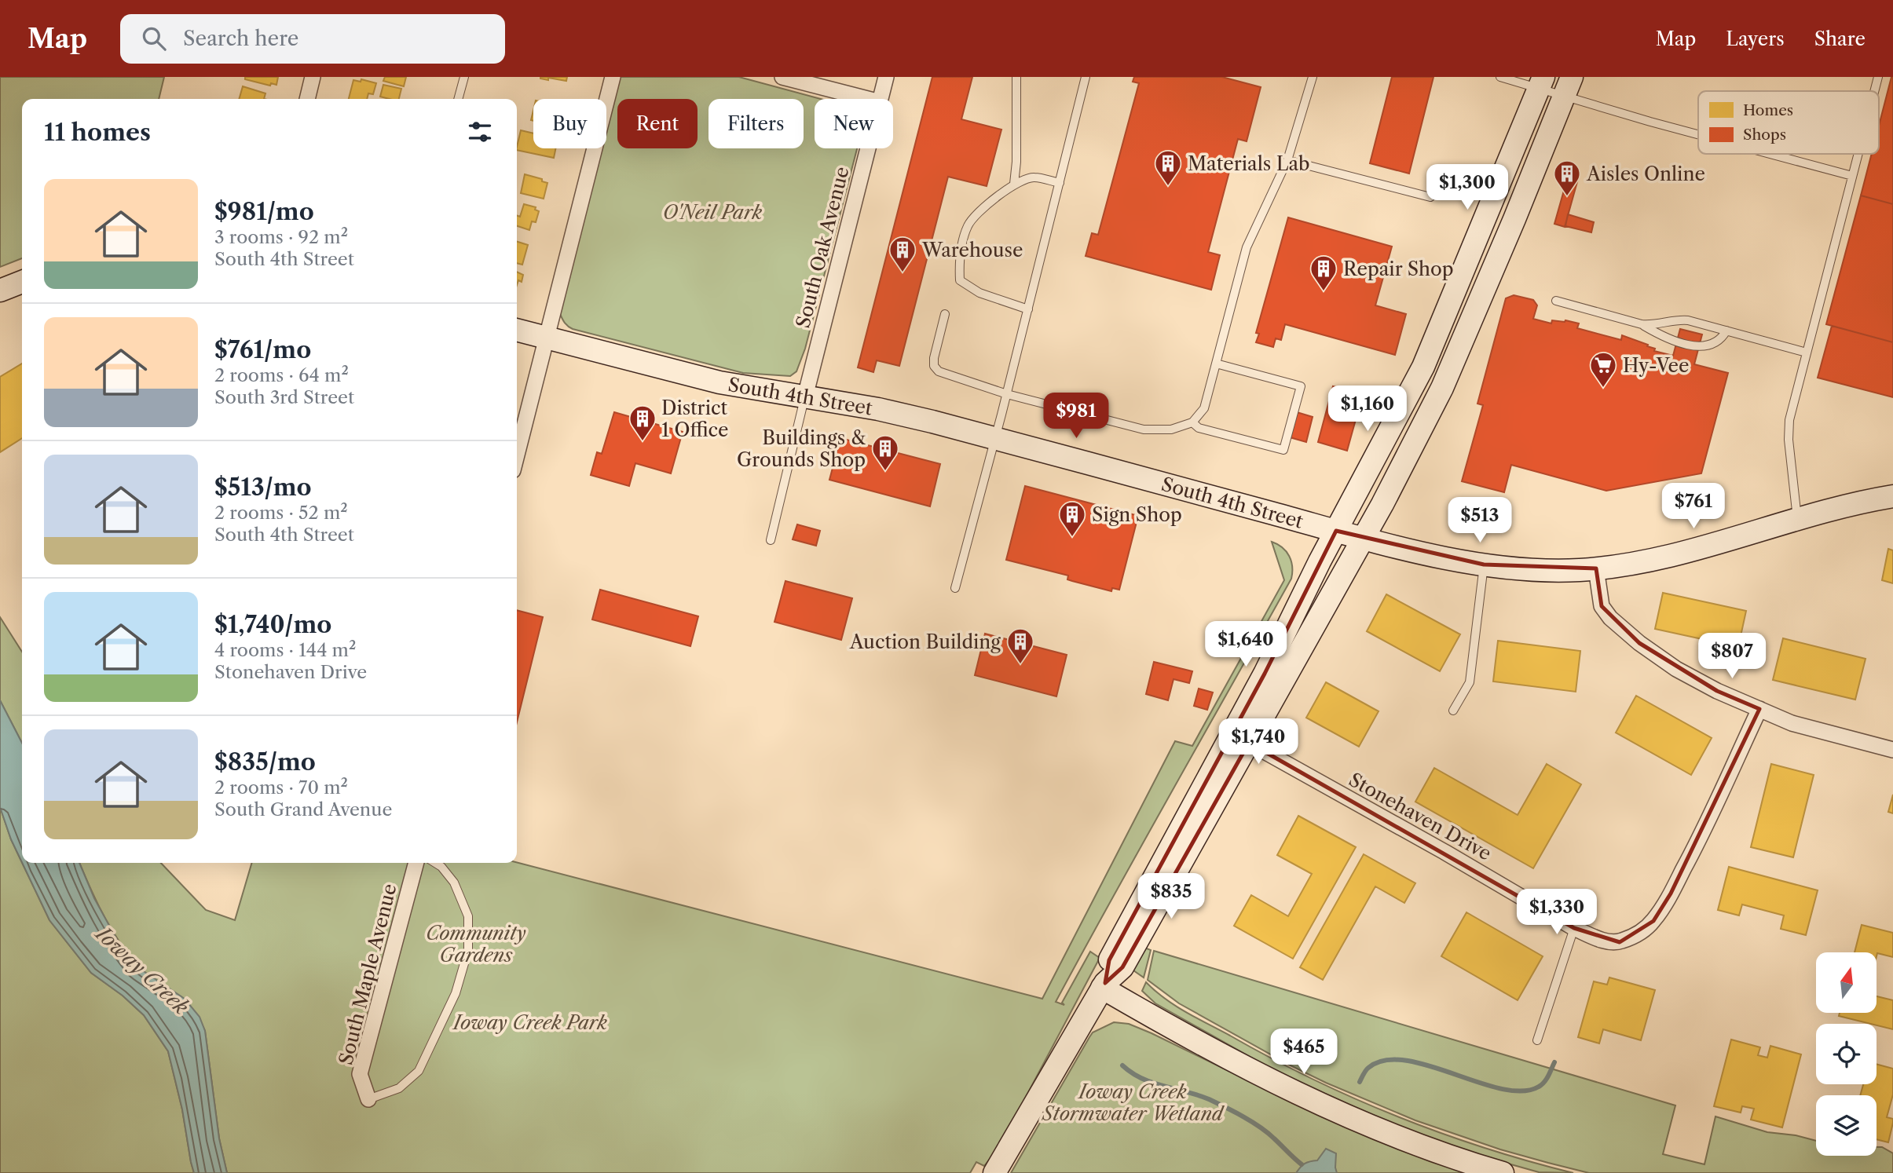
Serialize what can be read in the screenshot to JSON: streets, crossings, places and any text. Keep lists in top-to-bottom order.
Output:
{
  "streets": {
    "street": [
      "South Oak Avenue",
      "South 4th Street",
      "Stonehaven Drive",
      "South Maple Avenue"
    ]
  },
  "crossings": [
    ["South Oak Avenue", "South 4th Street"]
  ],
  "water": ["Ioway Creek"],
  "parks": [
    "O'Neil Park",
    "Community Gardens",
    "Ioway Creek Park",
    "Ioway Creek Stormwater Wetland"
  ],
  "places": {
    "building": [
      "Materials Lab",
      "Aisles Online",
      "Warehouse",
      "Repair Shop",
      "District 1 Office",
      "Buildings & Grounds Shop",
      "Sign Shop",
      "Auction Building"
    ],
    "supermarket": ["Hy-Vee"]
  },
  "legend": ["Homes", "Shops"],
  "north": "top",
  "page": {
    "header": "Map",
    "search": "Search here",
    "nav": ["Map", "Layers", "Share"],
    "chip": [
      "Buy",
      "Rent",
      "Filters",
      "New"
    ],
    "heading": "11 homes",
    "price": [
      "$1,300",
      "$1,160",
      "$981",
      "$761",
      "$513",
      "$1,640",
      "$807",
      "$1,740",
      "$835",
      "$1,330",
      "$465"
    ],
    "list": [
      {
        "name": "$981/mo",
        "note": "3 rooms · 92 m² · South 4th Street"
      },
      {
        "name": "$761/mo",
        "note": "2 rooms · 64 m² · South 3rd Street"
      },
      {
        "name": "$513/mo",
        "note": "2 rooms · 52 m² · South 4th Street"
      },
      {
        "name": "$1,740/mo",
        "note": "4 rooms · 144 m² · Stonehaven Drive"
      },
      {
        "name": "$835/mo",
        "note": "2 rooms · 70 m² · South Grand Avenue"
      }
    ]
  }
}
